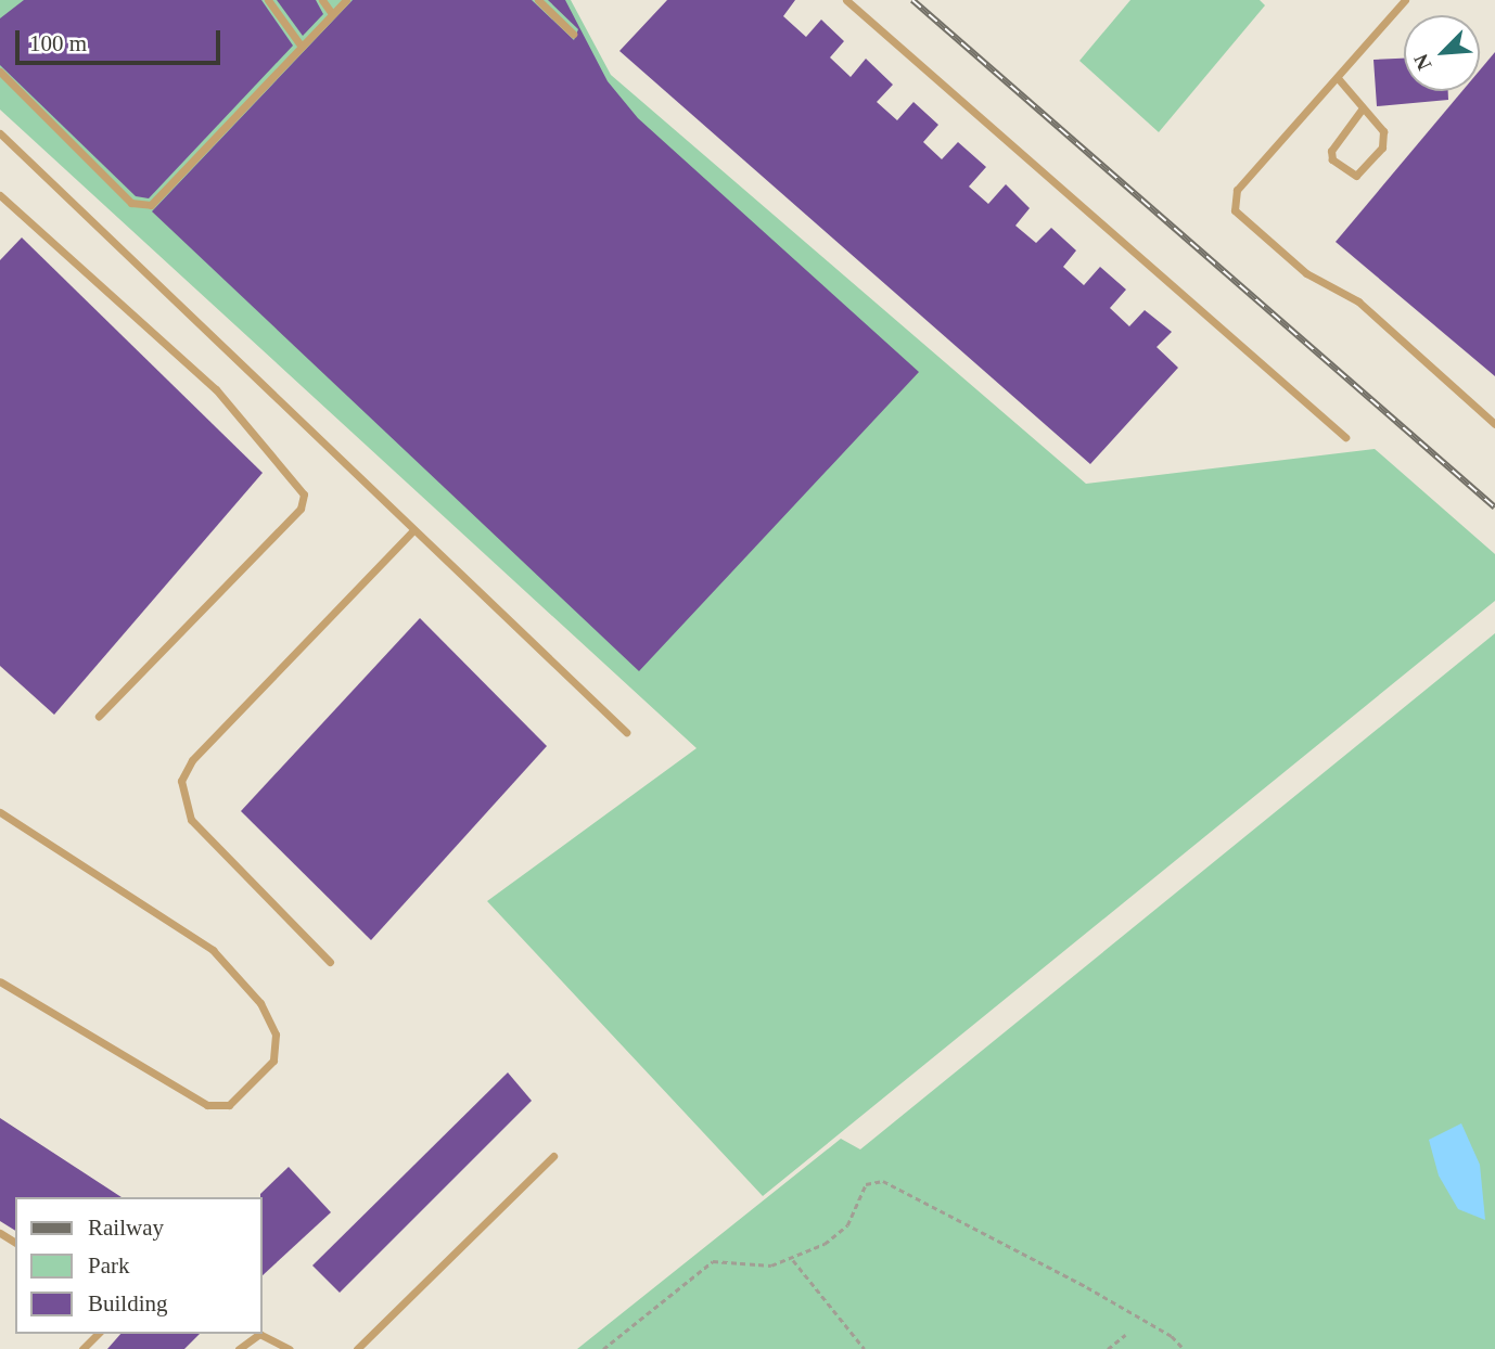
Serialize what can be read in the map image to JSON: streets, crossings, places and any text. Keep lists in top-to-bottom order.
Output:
{
  "legend": ["Railway", "Park", "Building"],
  "scale_bar": "100 m",
  "north": "bottom left"
}
